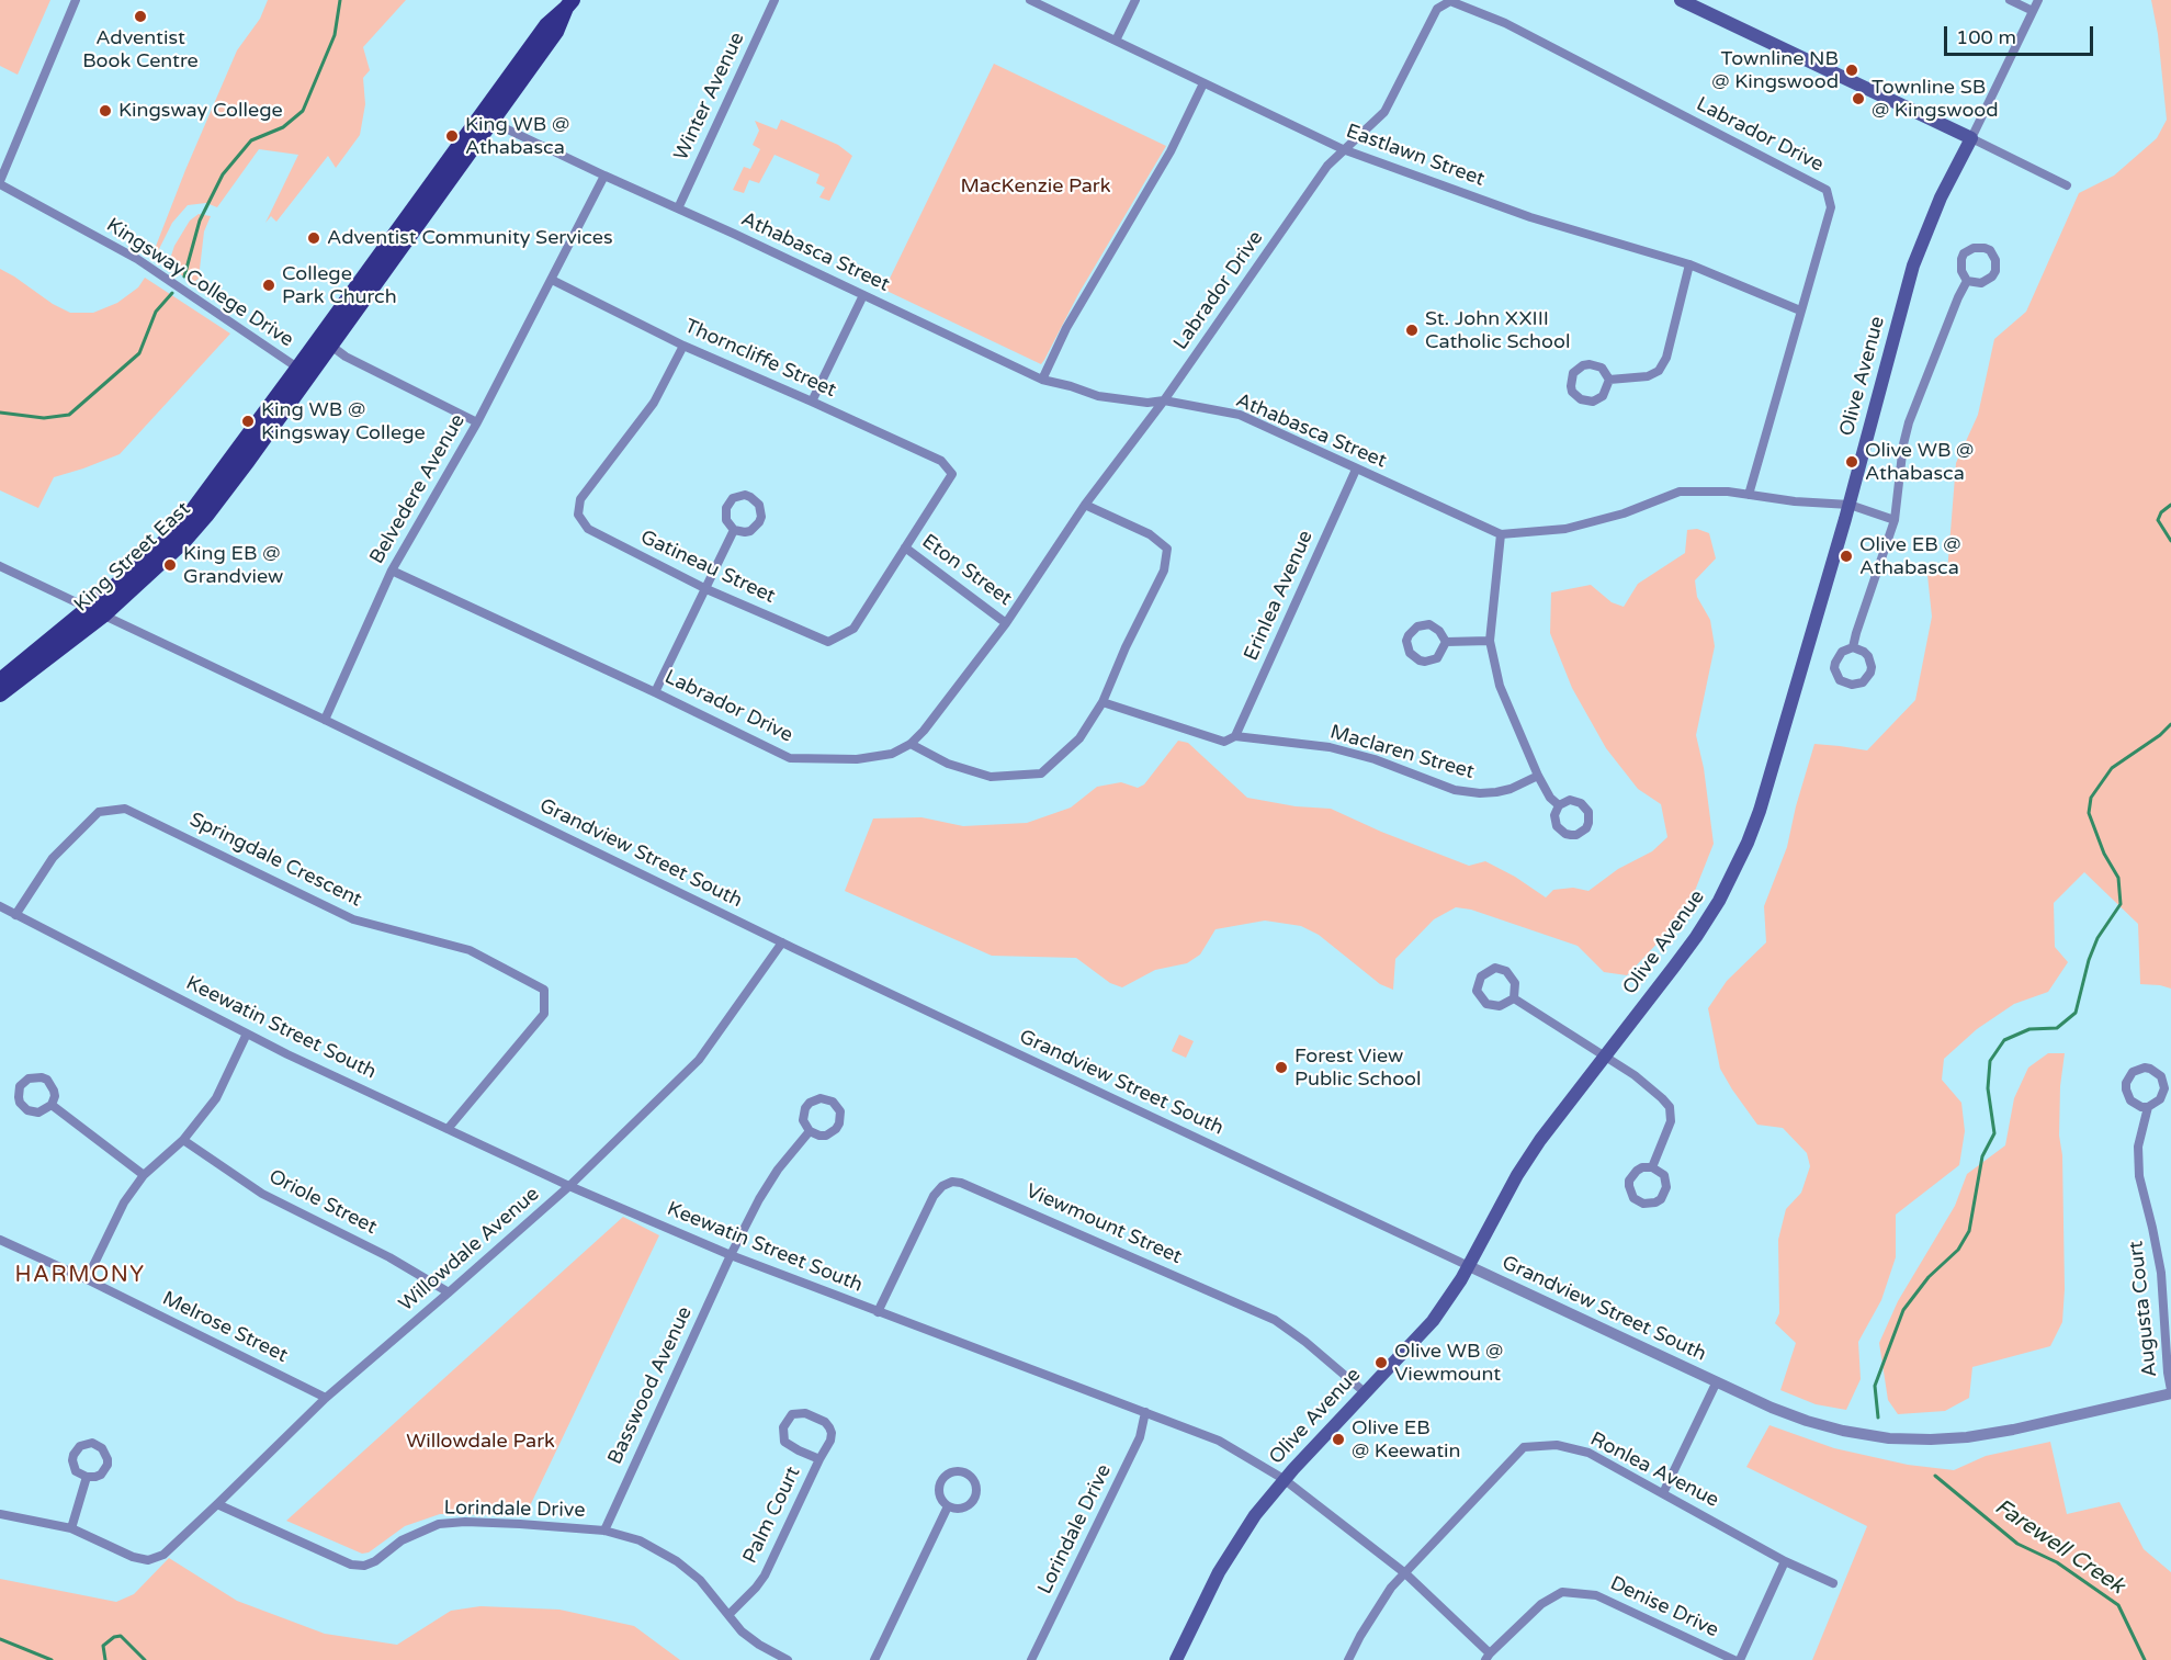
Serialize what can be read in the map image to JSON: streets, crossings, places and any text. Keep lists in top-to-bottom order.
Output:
{
  "streets": {
    "main road": ["Olive Avenue", "King Street East"],
    "street": [
      "Winter Avenue",
      "Labrador Drive",
      "Eastlawn Street",
      "Athabasca Street",
      "Kingsway College Drive",
      "Thorncliffe Street",
      "Belvedere Avenue",
      "Gatineau Street",
      "Eton Street",
      "Erinlea Avenue",
      "Maclaren Street",
      "Grandview Street South",
      "Springdale Crescent",
      "Keewatin Street South",
      "Oriole Street",
      "Viewmount Street",
      "Willowdale Avenue",
      "Augusta Court",
      "Melrose Street",
      "Basswood Avenue",
      "Ronlea Avenue",
      "Lorindale Drive",
      "Palm Court",
      "Denise Drive"
    ]
  },
  "crossings": [
    ["Winter Avenue", "Athabasca Street"],
    ["Labrador Drive", "Eastlawn Street"],
    ["Labrador Drive", "Athabasca Street"],
    ["Labrador Drive", "Belvedere Avenue"],
    ["Labrador Drive", "Eton Street"],
    ["Athabasca Street", "Olive Avenue"],
    ["Athabasca Street", "Belvedere Avenue"],
    ["Athabasca Street", "King Street East"],
    ["Athabasca Street", "Erinlea Avenue"],
    ["Kingsway College Drive", "King Street East"],
    ["Thorncliffe Street", "Belvedere Avenue"],
    ["Thorncliffe Street", "Gatineau Street"],
    ["Thorncliffe Street", "Eton Street"],
    ["Olive Avenue", "Grandview Street South"],
    ["Olive Avenue", "Keewatin Street South"],
    ["Olive Avenue", "Viewmount Street"],
    ["Belvedere Avenue", "Grandview Street South"],
    ["King Street East", "Grandview Street South"],
    ["Gatineau Street", "Eton Street"],
    ["Erinlea Avenue", "Maclaren Street"],
    ["Grandview Street South", "Willowdale Avenue"],
    ["Grandview Street South", "Augusta Court"],
    ["Springdale Crescent", "Keewatin Street South"],
    ["Keewatin Street South", "Viewmount Street"],
    ["Keewatin Street South", "Willowdale Avenue"],
    ["Keewatin Street South", "Basswood Avenue"],
    ["Keewatin Street South", "Ronlea Avenue"],
    ["Keewatin Street South", "Lorindale Drive"],
    ["Keewatin Street South", "Denise Drive"],
    ["Oriole Street", "Willowdale Avenue"],
    ["Willowdale Avenue", "Melrose Street"],
    ["Willowdale Avenue", "Lorindale Drive"],
    ["Basswood Avenue", "Lorindale Drive"],
    ["Lorindale Drive", "Palm Court"]
  ],
  "districts": ["HARMONY"],
  "water": ["Farewell Creek"],
  "parks": ["MacKenzie Park", "Willowdale Park"],
  "places": [
    "Adventist Book Centre",
    "Townline NB @ Kingswood",
    "Townline SB @ Kingswood",
    "Kingsway College",
    "King WB @ Athabasca",
    "Adventist Community Services",
    "College Park Church",
    "St. John XXIII Catholic School",
    "King WB @ Kingsway College",
    "Olive WB @ Athabasca",
    "Olive EB @ Athabasca",
    "King EB @ Grandview",
    "Forest View Public School",
    "Olive WB @ Viewmount",
    "Olive EB @ Keewatin"
  ],
  "scale_bar": "100 m"
}
